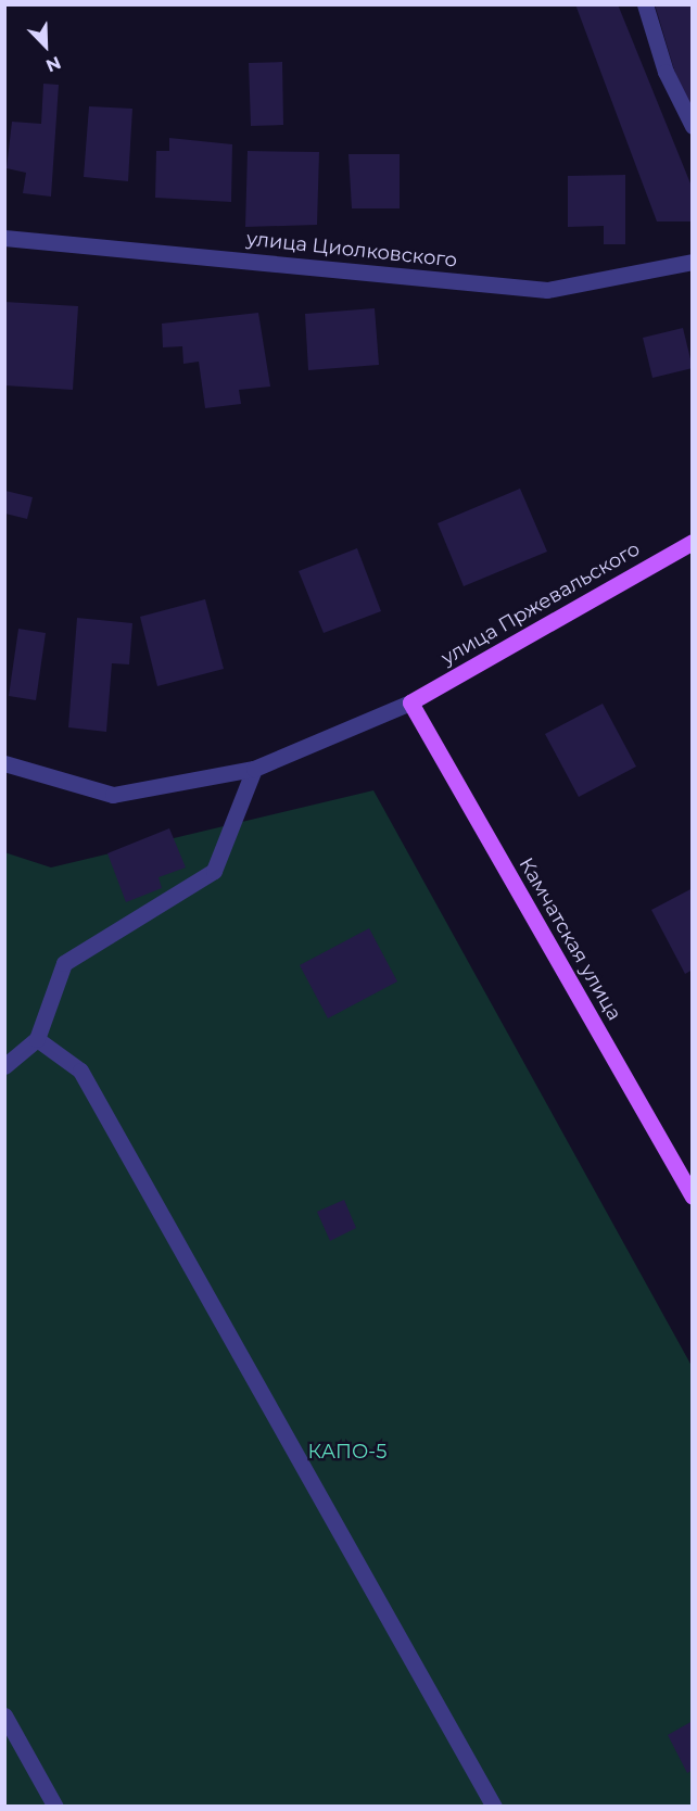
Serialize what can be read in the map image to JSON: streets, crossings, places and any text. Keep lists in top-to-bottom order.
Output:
{
  "streets": {
    "main road": ["улица Пржевальского", "Камчатская улица"],
    "street": ["улица Циолковского"]
  },
  "crossings": [
    ["улица Пржевальского", "Камчатская улица"]
  ],
  "parks": ["КАПО-5"],
  "north": "bottom right"
}
